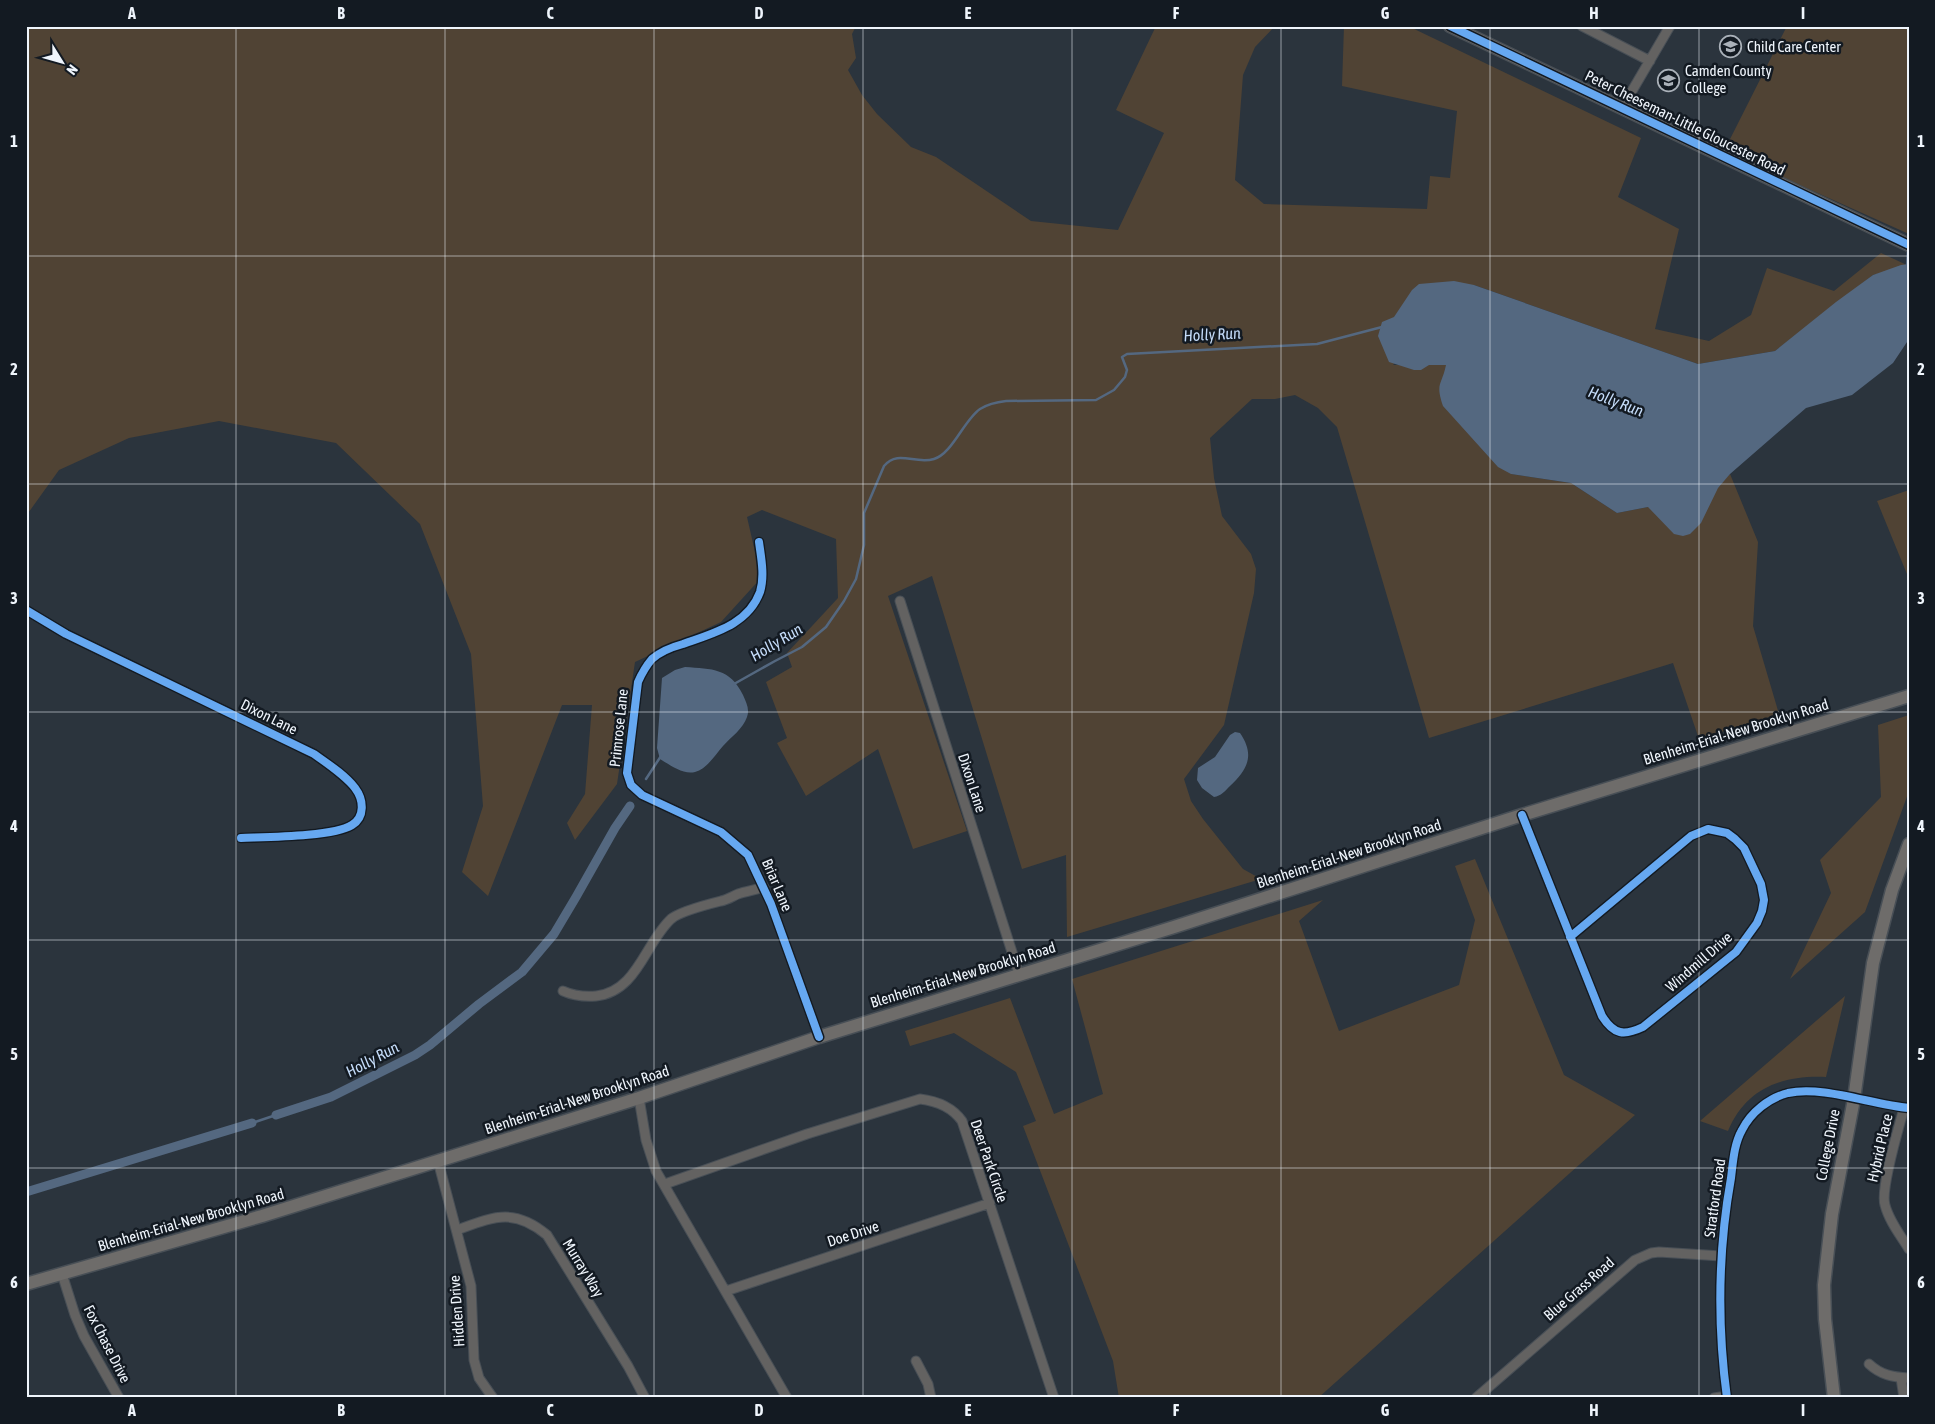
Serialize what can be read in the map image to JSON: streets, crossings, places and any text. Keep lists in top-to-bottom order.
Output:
{
  "streets": {
    "main road": ["Peter Cheeseman-Little Gloucester Road", "Blenheim-Erial-New Brooklyn Road", "College Drive"],
    "street": [
      "Dixon Lane",
      "Primrose Lane",
      "Briar Lane",
      "Windmill Drive",
      "Hybrid Place",
      "Deer Park Circle",
      "Stratford Road",
      "Doe Drive",
      "Murray Way",
      "Blue Grass Road",
      "Hidden Drive",
      "Fox Chase Drive"
    ]
  },
  "crossings": [
    ["Dixon Lane", "Blenheim-Erial-New Brooklyn Road"],
    ["Primrose Lane", "Briar Lane"],
    ["Blenheim-Erial-New Brooklyn Road", "Briar Lane"],
    ["Blenheim-Erial-New Brooklyn Road", "Windmill Drive"],
    ["Blenheim-Erial-New Brooklyn Road", "Hidden Drive"],
    ["Blenheim-Erial-New Brooklyn Road", "Fox Chase Drive"],
    ["College Drive", "Stratford Road"],
    ["Hybrid Place", "Stratford Road"],
    ["Deer Park Circle", "Doe Drive"],
    ["Stratford Road", "Blue Grass Road"],
    ["Murray Way", "Hidden Drive"]
  ],
  "water": ["Holly Run"],
  "places": {
    "school or university": ["Child Care Center", "Camden County College"]
  },
  "north": "bottom right",
  "grid": {
    "columns": [
      "A",
      "B",
      "C",
      "D",
      "E",
      "F",
      "G",
      "H",
      "I"
    ],
    "rows": [
      "1",
      "2",
      "3",
      "4",
      "5",
      "6"
    ]
  }
}
